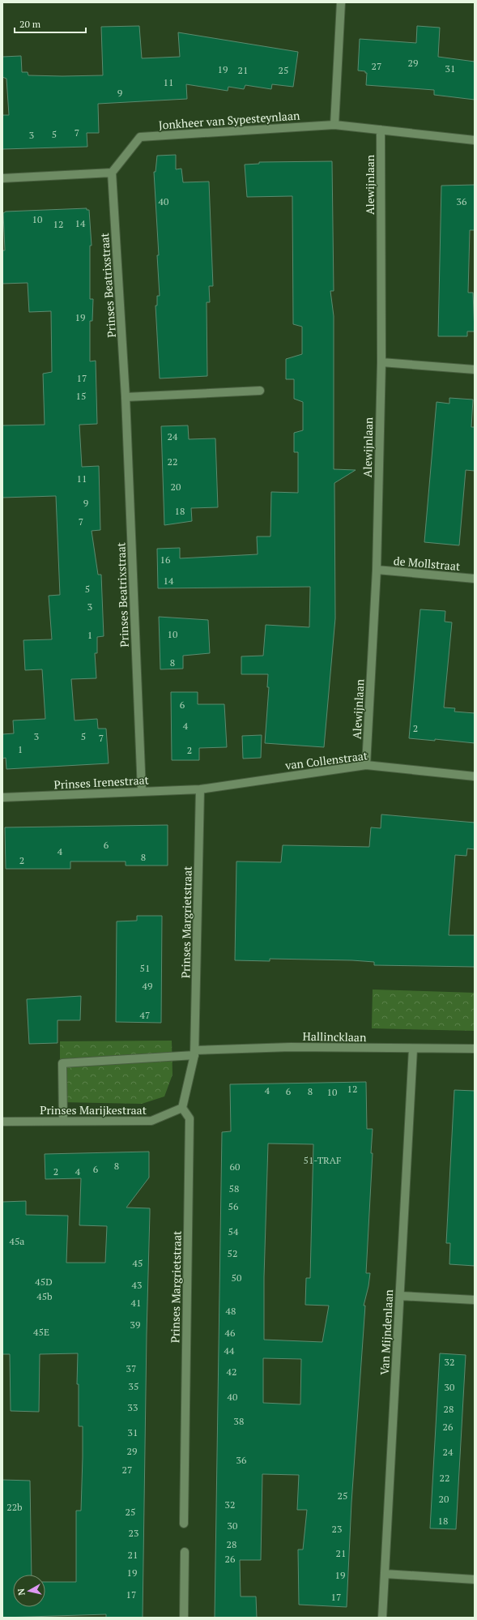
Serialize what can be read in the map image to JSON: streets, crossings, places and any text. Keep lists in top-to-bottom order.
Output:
{
  "streets": {
    "street": [
      "Jonkheer van Sypesteynlaan",
      "Alewijnlaan",
      "Prinses Beatrixstraat",
      "de Mollstraat",
      "van Collenstraat",
      "Prinses Irenestraat",
      "Prinses Margrietstraat",
      "Hallincklaan",
      "Prinses Marijkestraat",
      "Van Mijndenlaan"
    ]
  },
  "crossings": [
    ["Jonkheer van Sypesteynlaan", "Alewijnlaan"],
    ["Jonkheer van Sypesteynlaan", "Prinses Beatrixstraat"],
    ["Alewijnlaan", "de Mollstraat"],
    ["Alewijnlaan", "van Collenstraat"],
    ["Prinses Beatrixstraat", "Prinses Irenestraat"],
    ["van Collenstraat", "Prinses Irenestraat"],
    ["van Collenstraat", "Prinses Margrietstraat"],
    ["Prinses Irenestraat", "Prinses Margrietstraat"],
    ["Prinses Margrietstraat", "Hallincklaan"],
    ["Prinses Margrietstraat", "Prinses Marijkestraat"],
    ["Hallincklaan", "Van Mijndenlaan"]
  ],
  "house_numbers": [
    "29",
    "27",
    "31",
    "19",
    "21",
    "25",
    "11",
    "9",
    "7",
    "5",
    "3",
    "40",
    "36",
    "10",
    "14",
    "12",
    "19",
    "17",
    "15",
    "24",
    "22",
    "11",
    "20",
    "9",
    "18",
    "7",
    "16",
    "14",
    "5",
    "3",
    "10",
    "1",
    "8",
    "6",
    "4",
    "2",
    "3",
    "5",
    "7",
    "1",
    "2",
    "6",
    "4",
    "8",
    "2",
    "51",
    "49",
    "47",
    "12",
    "4",
    "6",
    "8",
    "10",
    "51-TRAF",
    "8",
    "60",
    "6",
    "2",
    "4",
    "58",
    "56",
    "54",
    "45a",
    "52",
    "45",
    "50",
    "45D",
    "43",
    "45b",
    "41",
    "48",
    "39",
    "45E",
    "46",
    "44",
    "32",
    "37",
    "42",
    "35",
    "30",
    "40",
    "33",
    "28",
    "38",
    "26",
    "31",
    "29",
    "24",
    "36",
    "27",
    "22",
    "25",
    "20",
    "32",
    "22b",
    "25",
    "18",
    "30",
    "23",
    "23",
    "28",
    "21",
    "21",
    "26",
    "19",
    "19",
    "17",
    "17"
  ],
  "scale_bar": "20 m",
  "north": "left"
}
